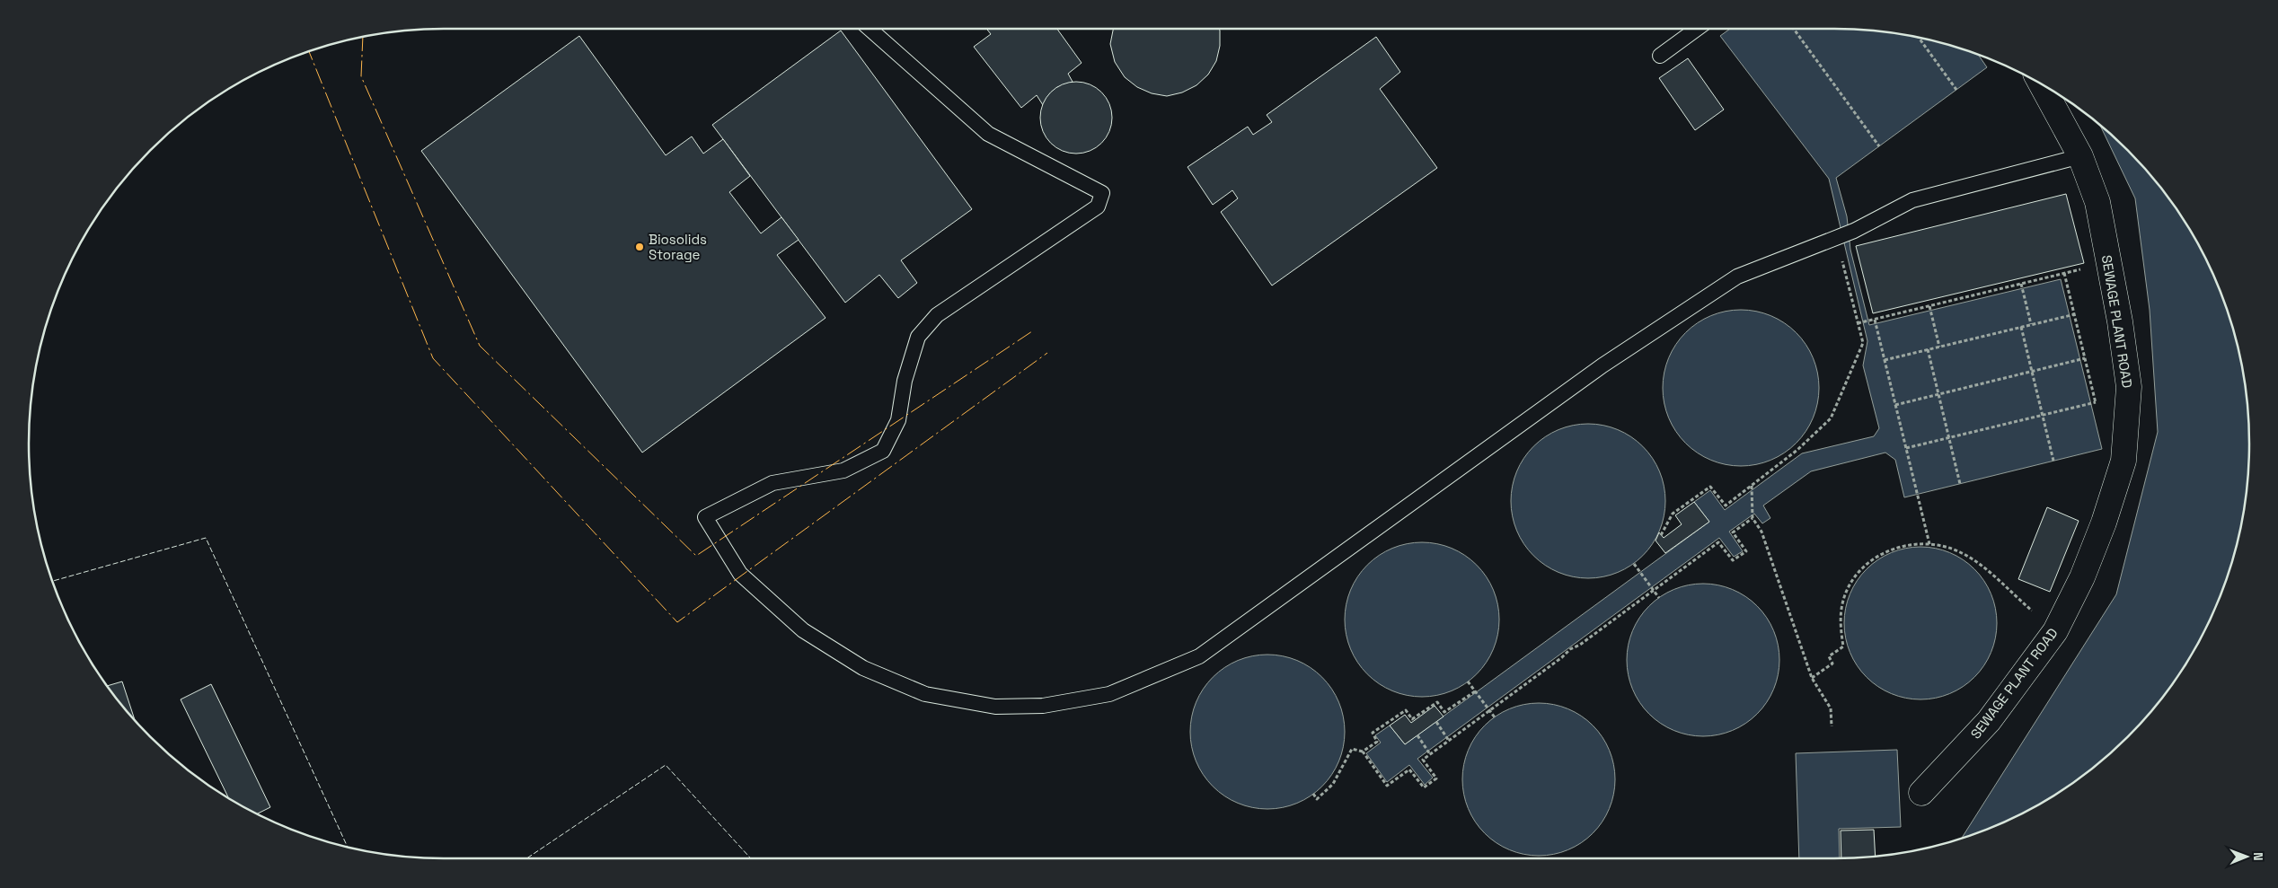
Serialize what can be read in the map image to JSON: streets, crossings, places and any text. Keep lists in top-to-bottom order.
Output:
{
  "streets": {
    "street": ["SEWAGE PLANT ROAD"]
  },
  "places": ["Biosolids Storage"],
  "north": "right"
}
